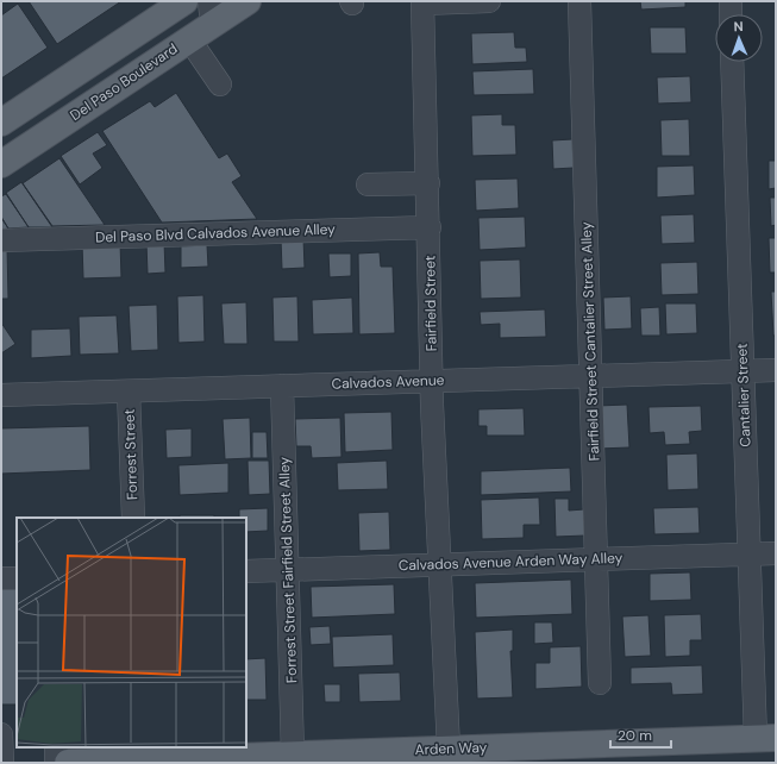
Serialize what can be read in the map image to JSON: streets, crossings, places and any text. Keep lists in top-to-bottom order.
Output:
{
  "streets": {
    "main road": ["Del Paso Boulevard", "Arden Way"],
    "street": [
      "Del Paso Blvd Calvados Avenue Alley",
      "Fairfield Street",
      "Fairfield Street Cantalier Street Alley",
      "Calvados Avenue",
      "Cantalier Street",
      "Forrest Street",
      "Calvados Avenue Arden Way Alley",
      "Forrest Street Fairfield Street Alley"
    ]
  },
  "crossings": [
    ["Del Paso Blvd Calvados Avenue Alley", "Fairfield Street"],
    ["Fairfield Street", "Calvados Avenue"],
    ["Fairfield Street", "Calvados Avenue Arden Way Alley"],
    ["Fairfield Street", "Arden Way"],
    ["Fairfield Street Cantalier Street Alley", "Calvados Avenue"],
    ["Fairfield Street Cantalier Street Alley", "Calvados Avenue Arden Way Alley"],
    ["Calvados Avenue", "Cantalier Street"],
    ["Calvados Avenue", "Forrest Street"],
    ["Calvados Avenue", "Forrest Street Fairfield Street Alley"],
    ["Cantalier Street", "Calvados Avenue Arden Way Alley"],
    ["Cantalier Street", "Arden Way"],
    ["Calvados Avenue Arden Way Alley", "Forrest Street Fairfield Street Alley"],
    ["Forrest Street Fairfield Street Alley", "Arden Way"]
  ],
  "scale_bar": "20 m",
  "north": "top"
}
